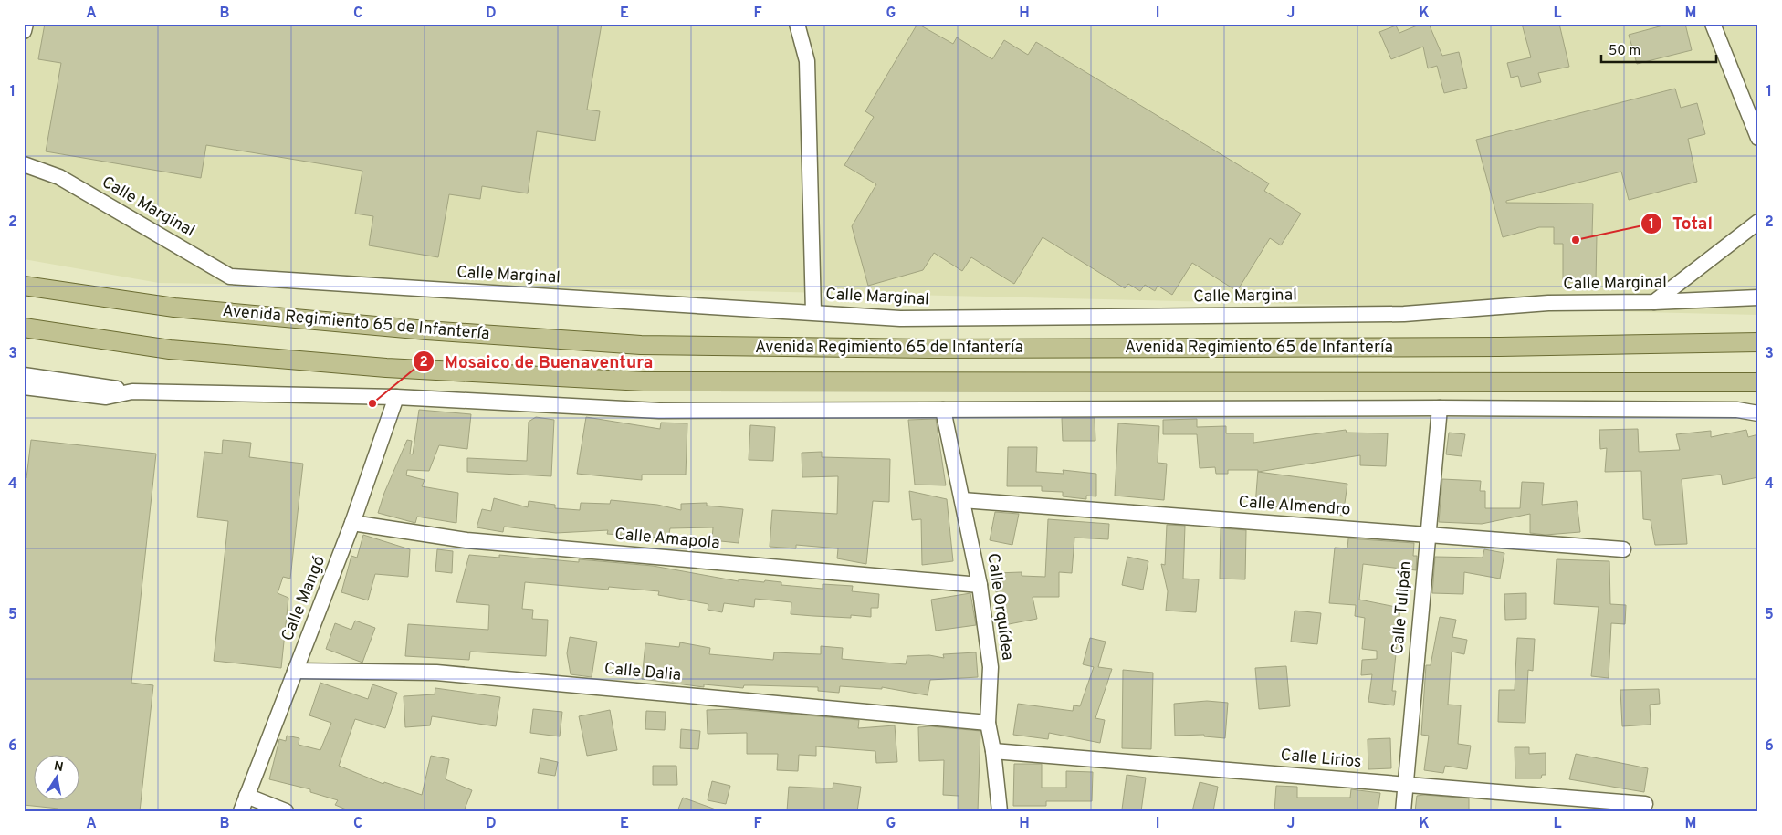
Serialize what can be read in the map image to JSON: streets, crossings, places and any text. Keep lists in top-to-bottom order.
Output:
{
  "streets": {
    "main road": ["Avenida Regimiento 65 de Infantería"],
    "street": [
      "Calle Marginal",
      "Calle Almendro",
      "Calle Amapola",
      "Calle Mangó",
      "Calle Orquídea",
      "Calle Tulipán",
      "Calle Dalia",
      "Calle Lirios"
    ]
  },
  "crossings": [
    ["Calle Almendro", "Calle Orquídea"],
    ["Calle Almendro", "Calle Tulipán"],
    ["Calle Amapola", "Calle Mangó"],
    ["Calle Amapola", "Calle Orquídea"],
    ["Calle Mangó", "Calle Dalia"],
    ["Calle Orquídea", "Calle Dalia"],
    ["Calle Orquídea", "Calle Lirios"],
    ["Calle Tulipán", "Calle Lirios"]
  ],
  "places": ["Total", "Mosaico de Buenaventura"],
  "scale_bar": "50 m",
  "north": "top",
  "grid": {
    "columns": [
      "A",
      "B",
      "C",
      "D",
      "E",
      "F",
      "G",
      "H",
      "I",
      "J",
      "K",
      "L",
      "M"
    ],
    "rows": [
      "1",
      "2",
      "3",
      "4",
      "5",
      "6"
    ]
  }
}
